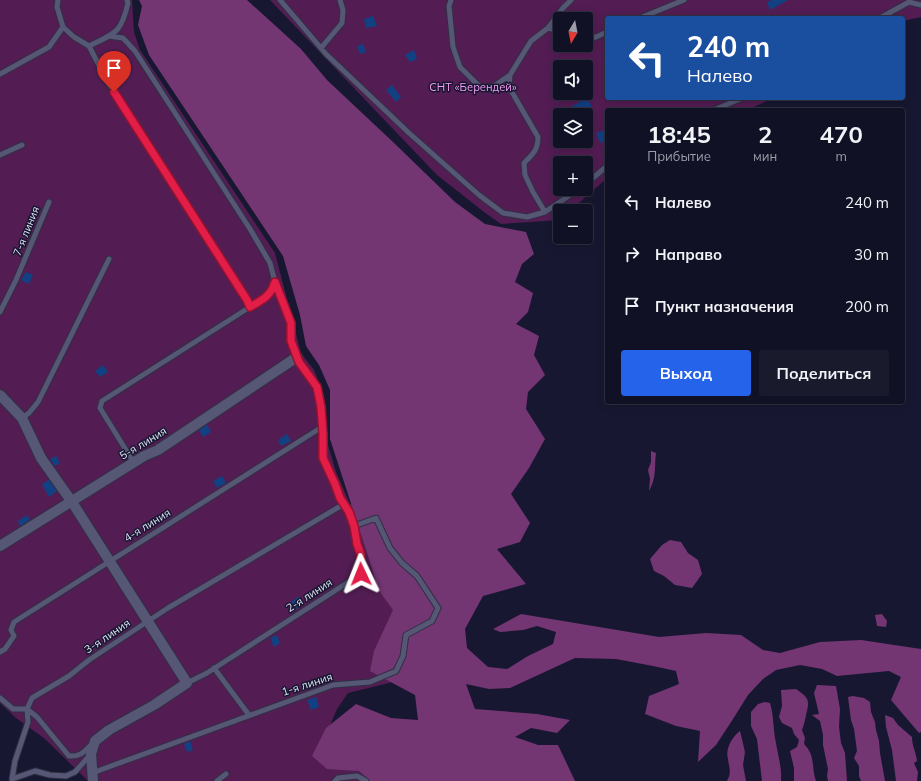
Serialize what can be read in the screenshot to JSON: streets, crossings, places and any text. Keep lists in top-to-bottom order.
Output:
{
  "streets": {
    "street": ["5-я линия"],
    "lane": [
      "7-я линия",
      "4-я линия",
      "2-я линия",
      "3-я линия",
      "1-я линия"
    ]
  },
  "crossings": [
    ["5-я линия", "2-я линия"],
    ["4-я линия", "2-я линия"],
    ["2-я линия", "3-я линия"],
    ["2-я линия", "1-я линия"]
  ],
  "parks": ["СНТ «Берендей»"],
  "north": "bottom",
  "page": {
    "map_buttons": ["+", "−"],
    "turn": ["240 m", "Налево"],
    "eta": [
      "18:45",
      "Прибытие",
      "2",
      "мин",
      "470",
      "m"
    ],
    "list": [
      {
        "name": "Налево",
        "value": "240 m"
      },
      {
        "name": "Направо",
        "value": "30 m"
      },
      {
        "name": "Пункт назначения",
        "value": "200 m"
      }
    ],
    "buttons": ["Выход", "Поделиться"]
  }
}
